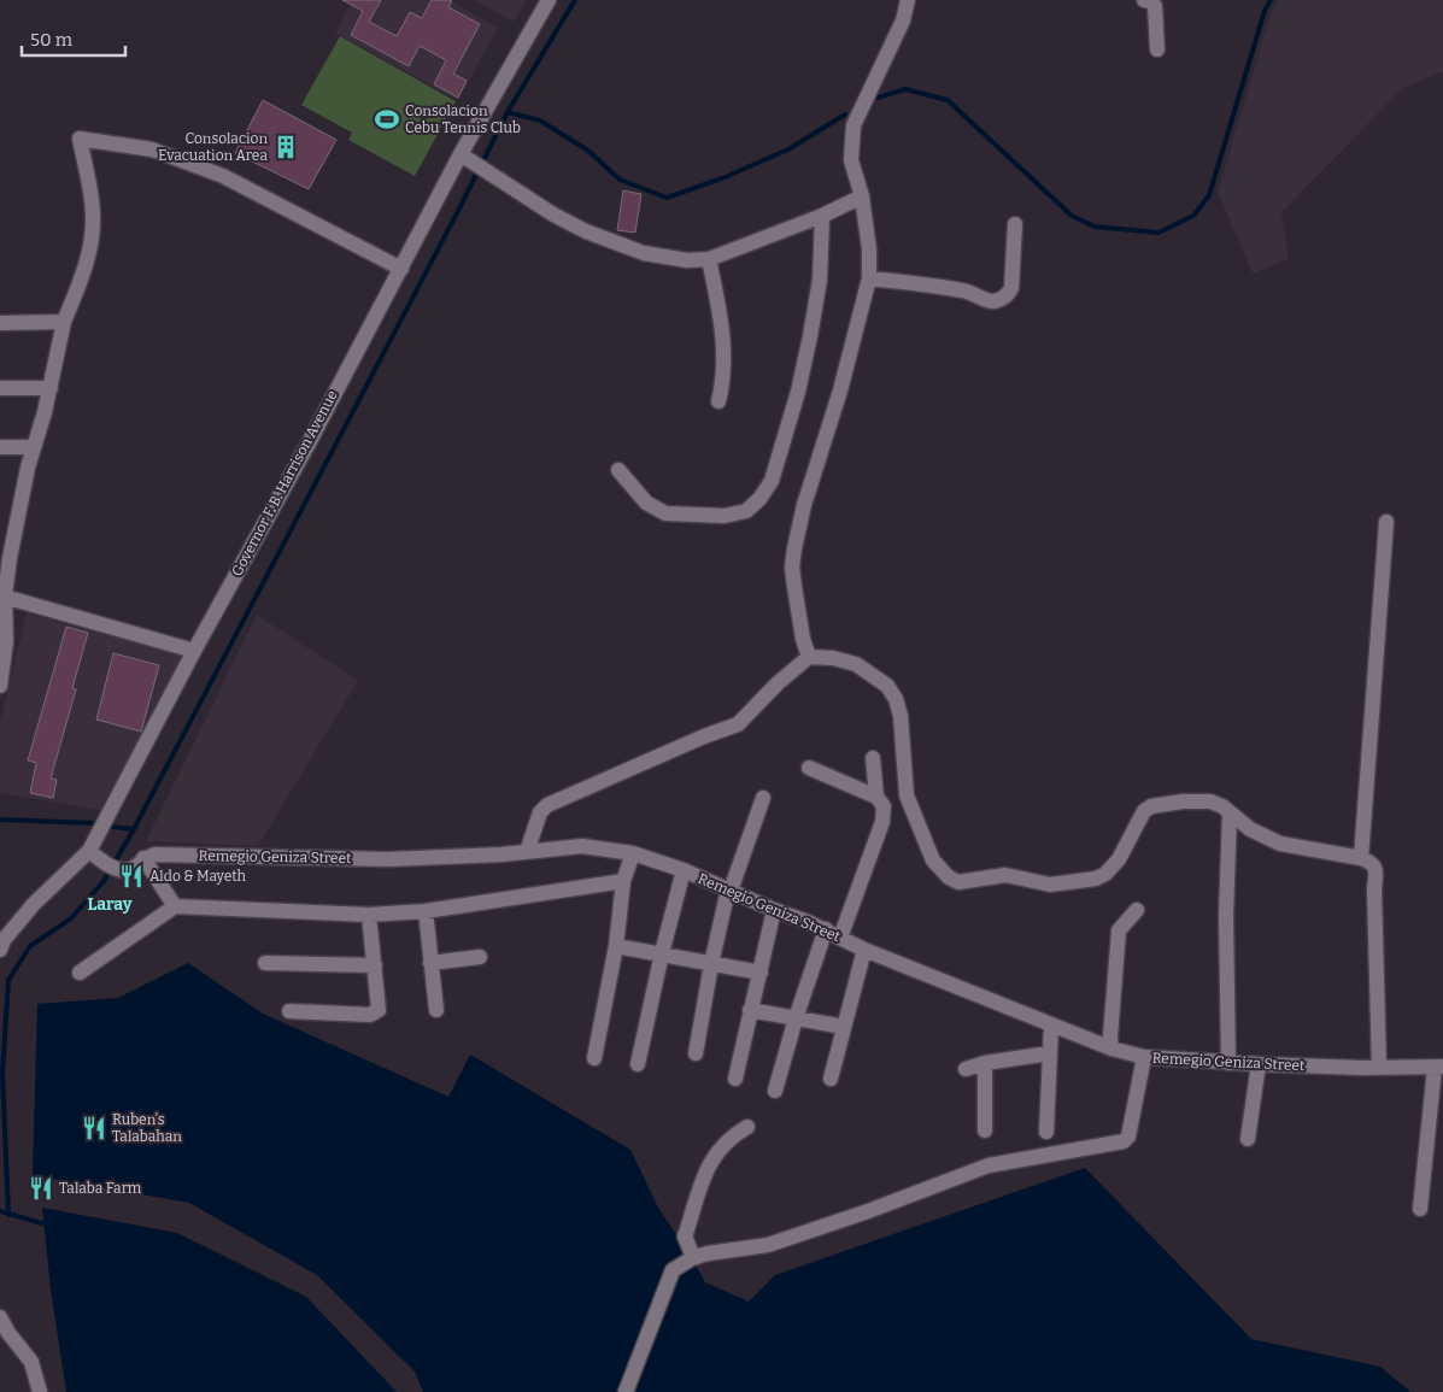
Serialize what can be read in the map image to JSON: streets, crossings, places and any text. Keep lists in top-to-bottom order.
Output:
{
  "streets": {
    "street": ["Governor F. B. Harrison Avenue", "Remegio Geniza Street"]
  },
  "crossings": [
    ["Governor F. B. Harrison Avenue", "Remegio Geniza Street"]
  ],
  "districts": ["Laray"],
  "places": {
    "sports": ["Consolacion Cebu Tennis Club"],
    "building": ["Consolacion Evacuation Area"],
    "restaurant": ["Aldo & Mayeth", "Ruben's Talabahan", "Talaba Farm"]
  },
  "scale_bar": "50 m"
}
